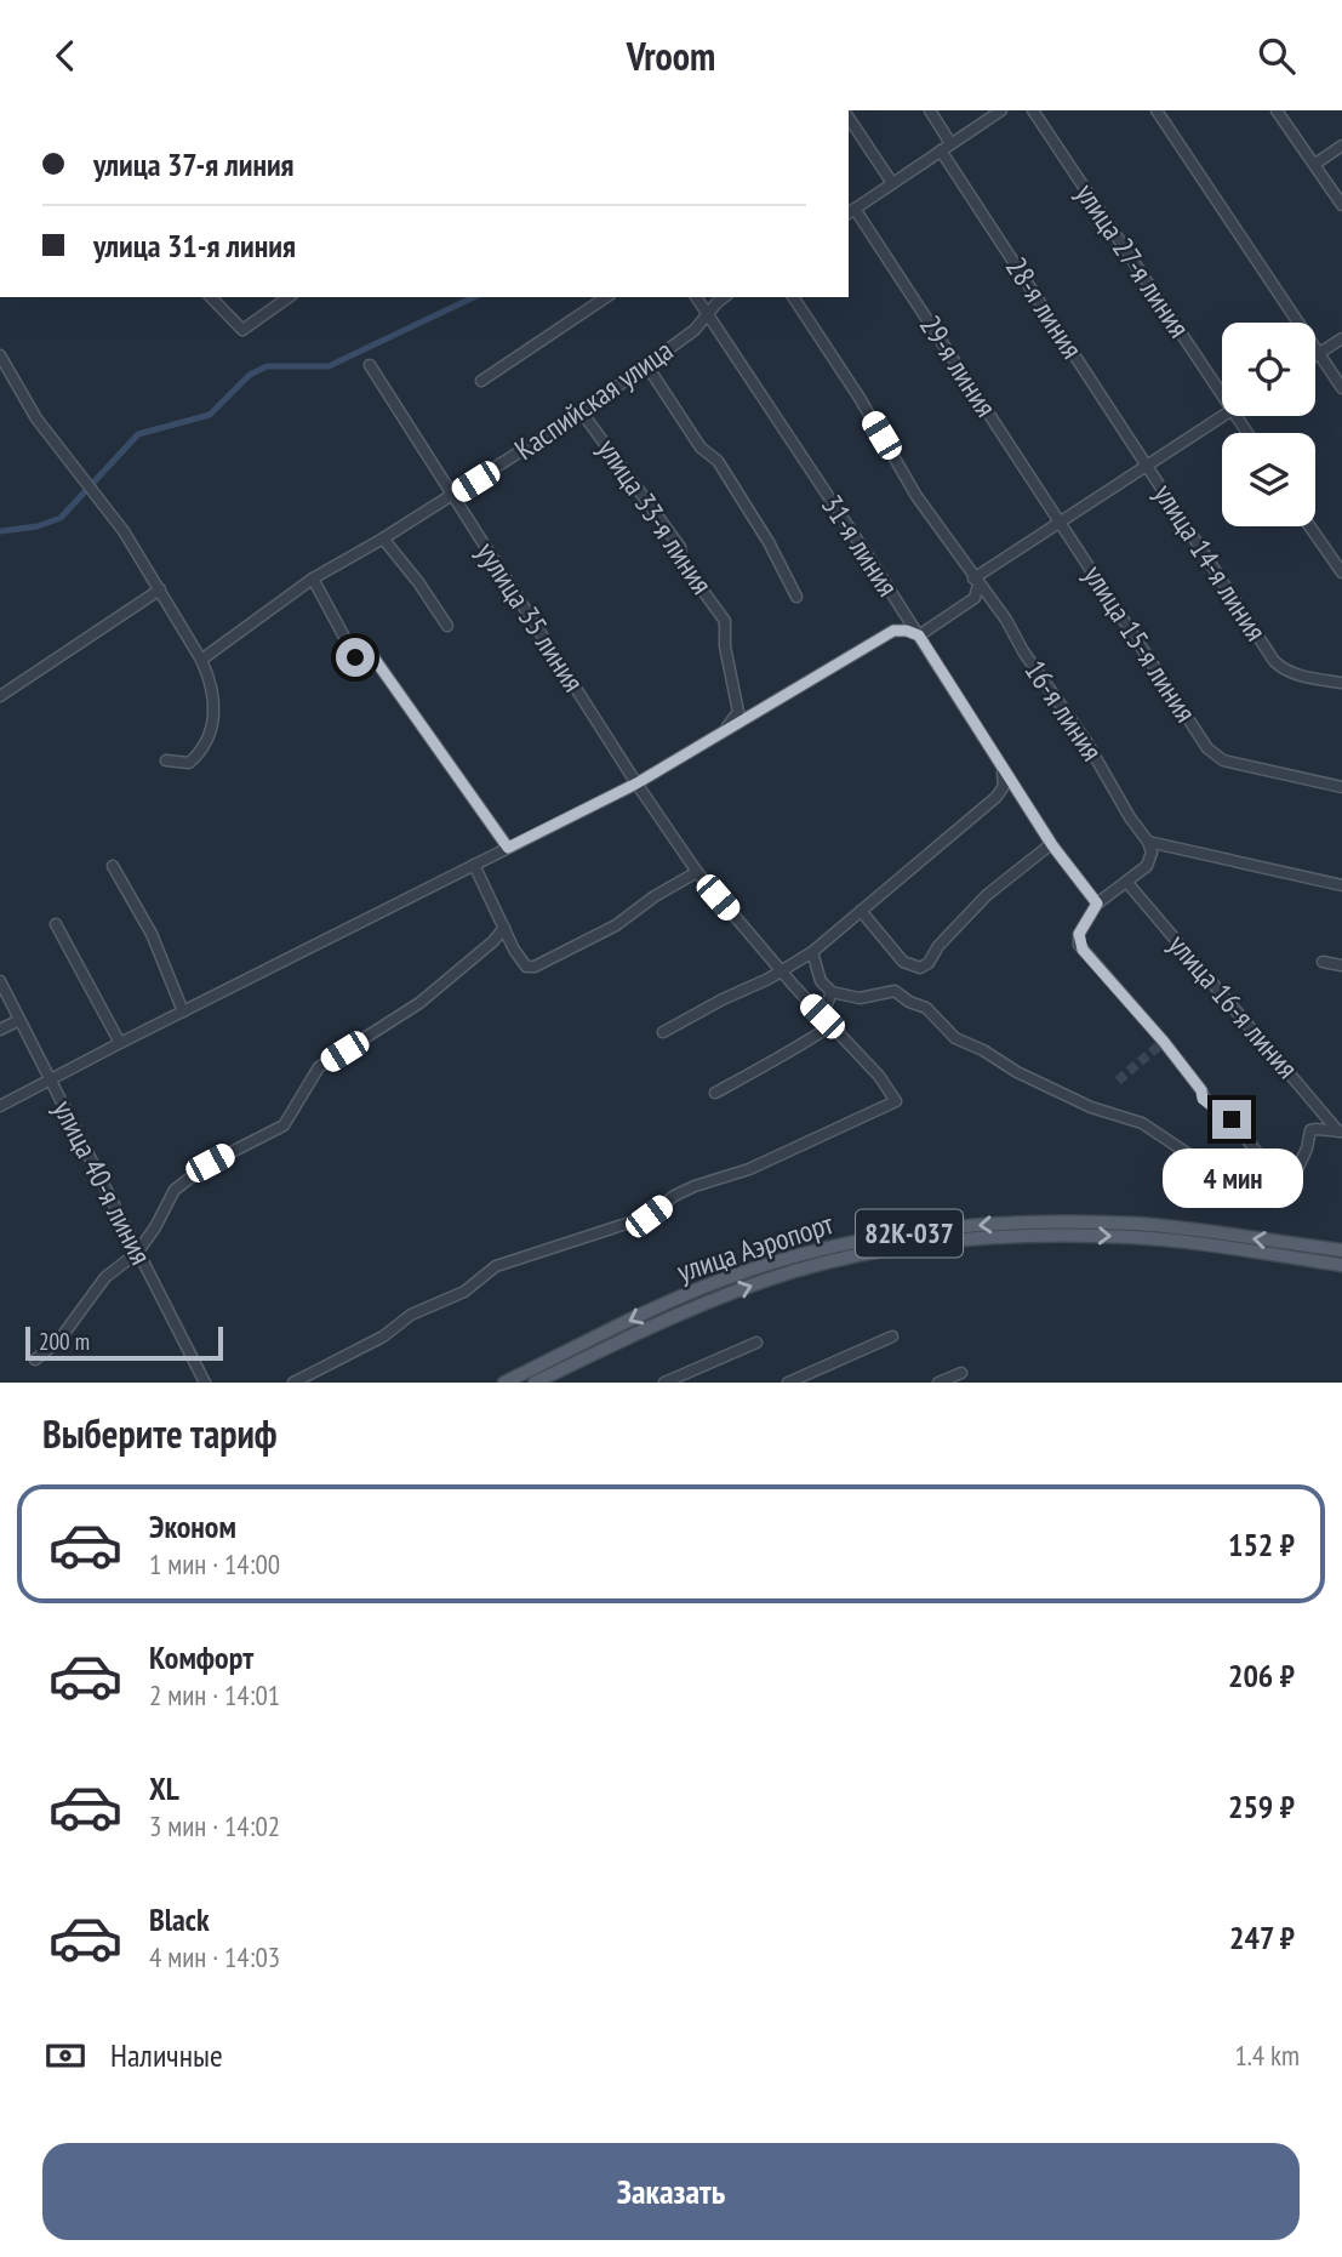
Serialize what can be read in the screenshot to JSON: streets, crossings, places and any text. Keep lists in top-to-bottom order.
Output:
{
  "streets": {
    "main road": ["82К-037", "улица Аэропорт"],
    "street": [
      "улица 27-я линия",
      "28-я линия",
      "29-я линия",
      "Каспийская улица",
      "улица 33-я линия",
      "31-я линия",
      "улица 14-я линия",
      "уулица 35 линия",
      "улица 15-я линия",
      "16-я линия",
      "улица 16-я линия",
      "улица 40-я линия"
    ]
  },
  "crossings": [
    ["28-я линия", "улица 14-я линия"],
    ["29-я линия", "улица 15-я линия"],
    ["Каспийская улица", "улица 33-я линия"],
    ["Каспийская улица", "31-я линия"],
    ["Каспийская улица", "уулица 35 линия"]
  ],
  "scale_bar": "200 m",
  "page": {
    "header": "Vroom",
    "banner": ["улица 37-я линия", "улица 31-я линия"],
    "bubble": "4 мин",
    "scale": "200 m",
    "heading": "Выберите тариф",
    "list": [
      {
        "name": "Эконом",
        "note": "1 мин · 14:00",
        "value": "152 ₽"
      },
      {
        "name": "Комфорт",
        "note": "2 мин · 14:01",
        "value": "206 ₽"
      },
      {
        "name": "XL",
        "note": "3 мин · 14:02",
        "value": "259 ₽"
      },
      {
        "name": "Black",
        "note": "4 мин · 14:03",
        "value": "247 ₽"
      }
    ],
    "pay": ["Наличные", "1.4 km"],
    "buttons": "Заказать"
  }
}
